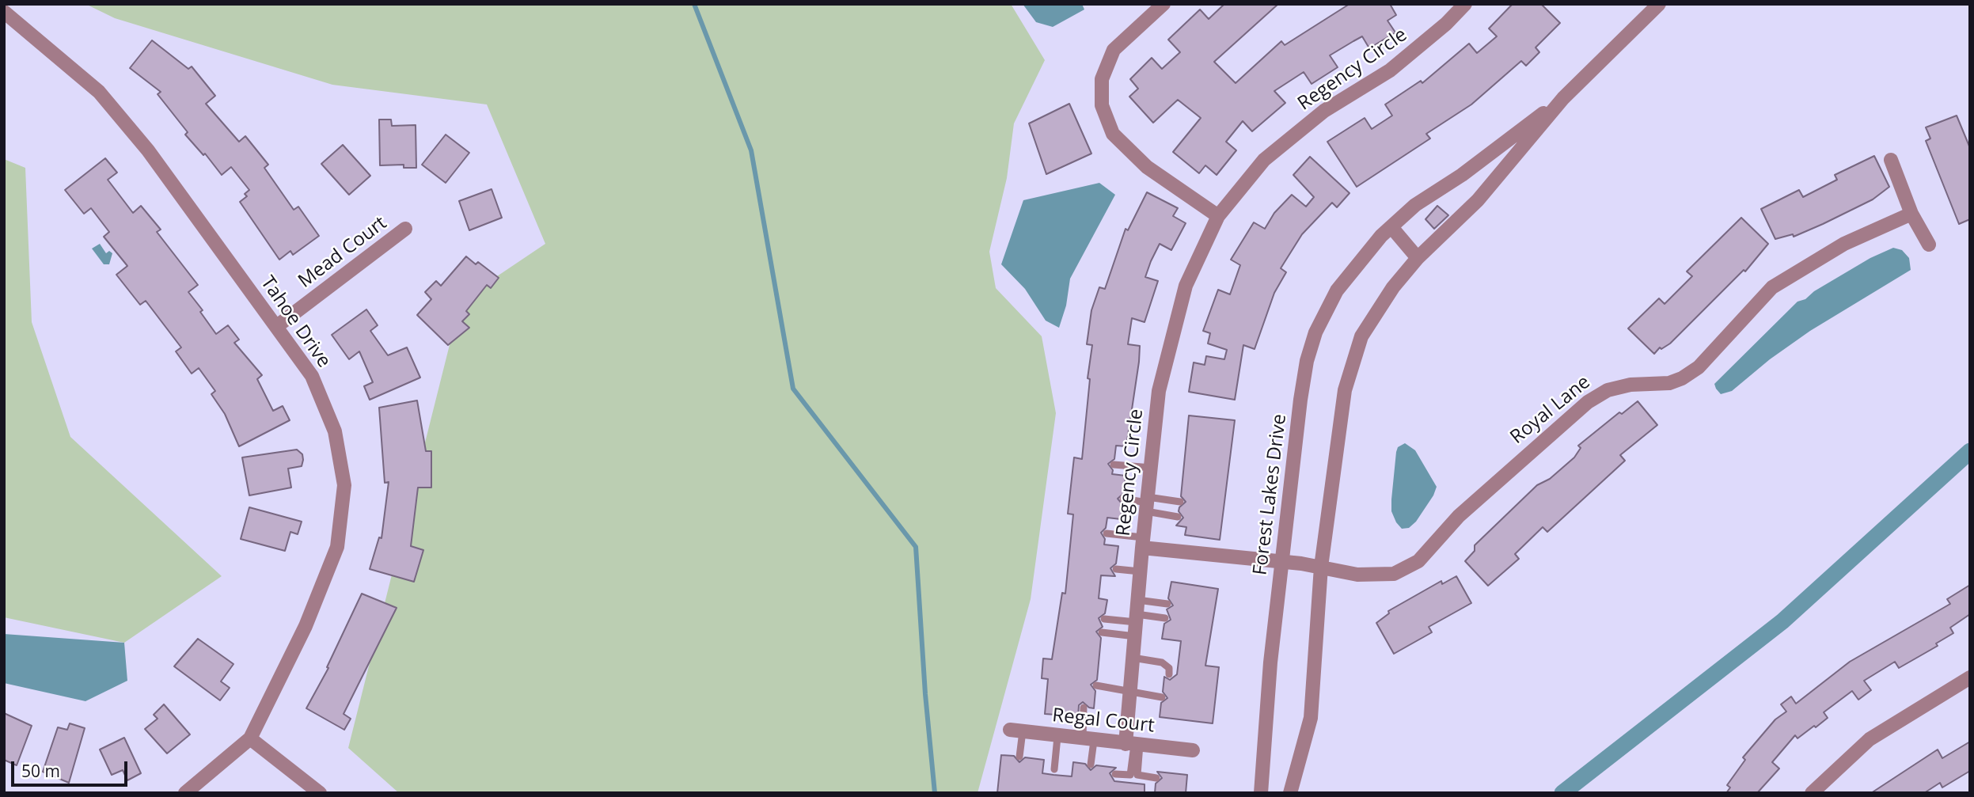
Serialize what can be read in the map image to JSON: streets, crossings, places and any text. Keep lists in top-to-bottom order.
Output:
{
  "streets": {
    "street": [
      "Regency Circle",
      "Mead Court",
      "Tahoe Drive",
      "Royal Lane",
      "Forest Lakes Drive",
      "Regal Court"
    ]
  },
  "crossings": [
    ["Regency Circle", "Royal Lane"],
    ["Regency Circle", "Regal Court"],
    ["Mead Court", "Tahoe Drive"],
    ["Royal Lane", "Forest Lakes Drive"]
  ],
  "scale_bar": "50 m"
}
